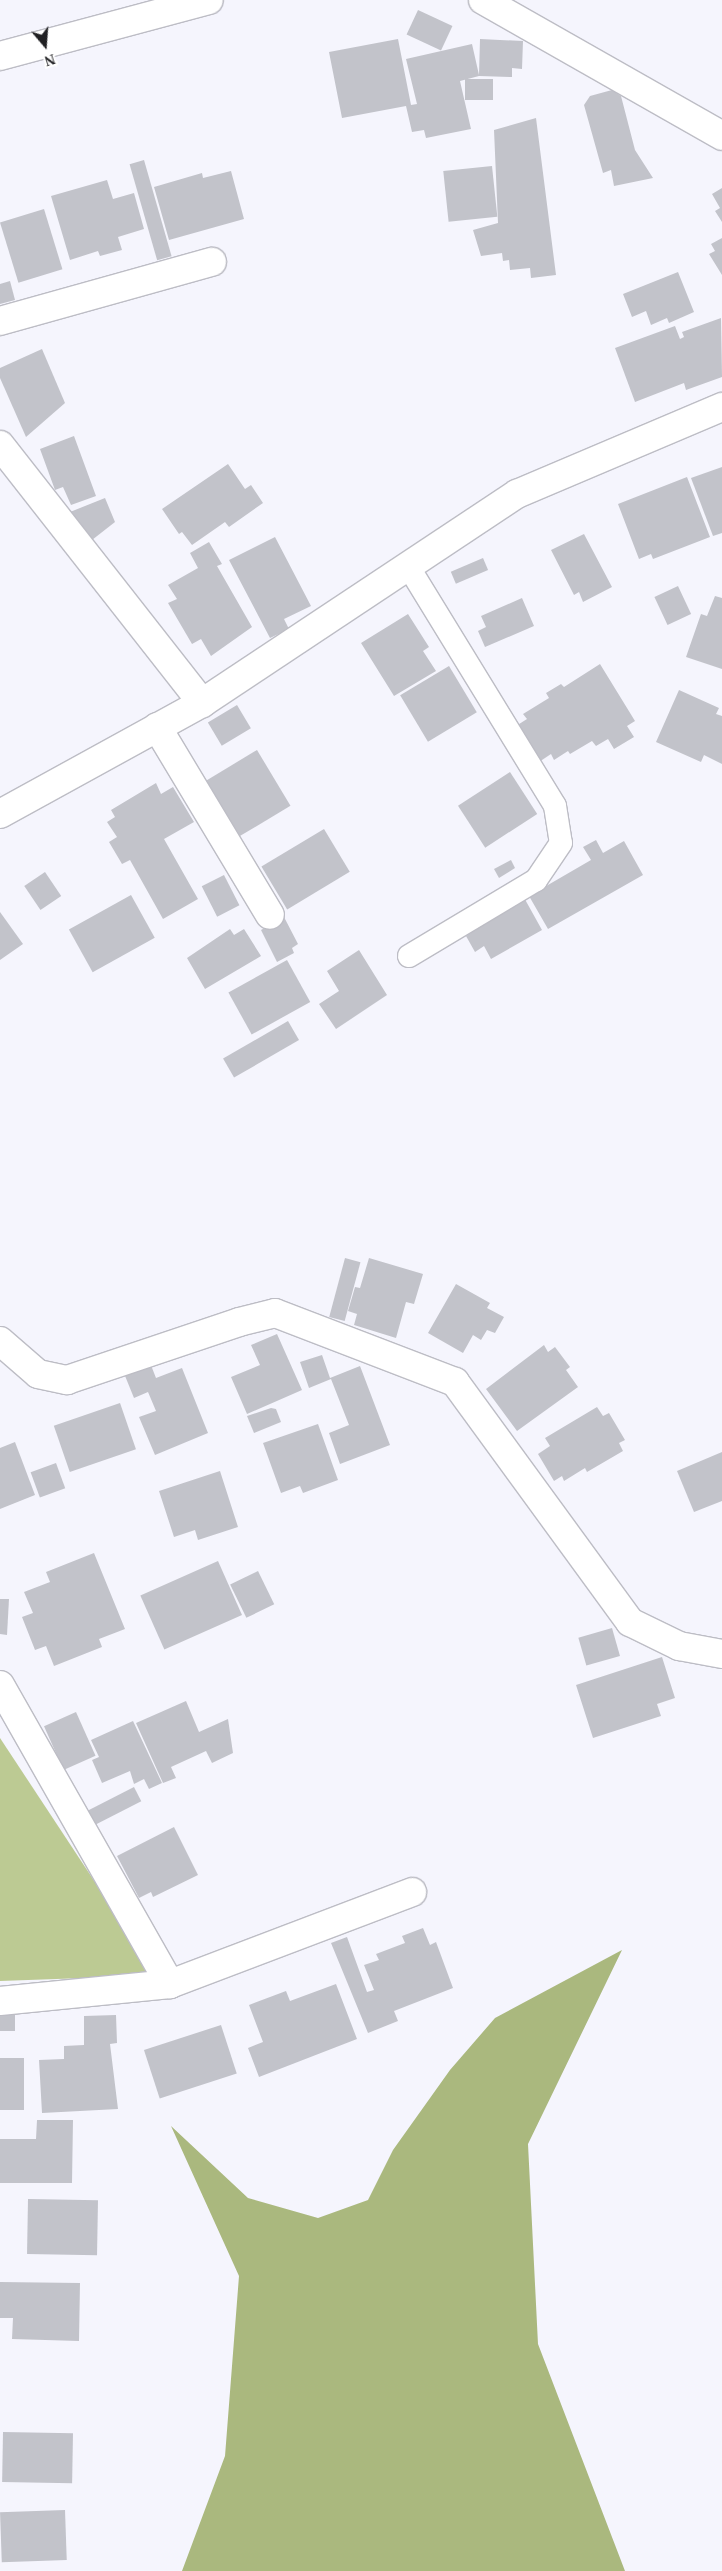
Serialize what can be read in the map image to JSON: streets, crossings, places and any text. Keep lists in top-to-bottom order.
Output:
{
  "north": "bottom"
}
